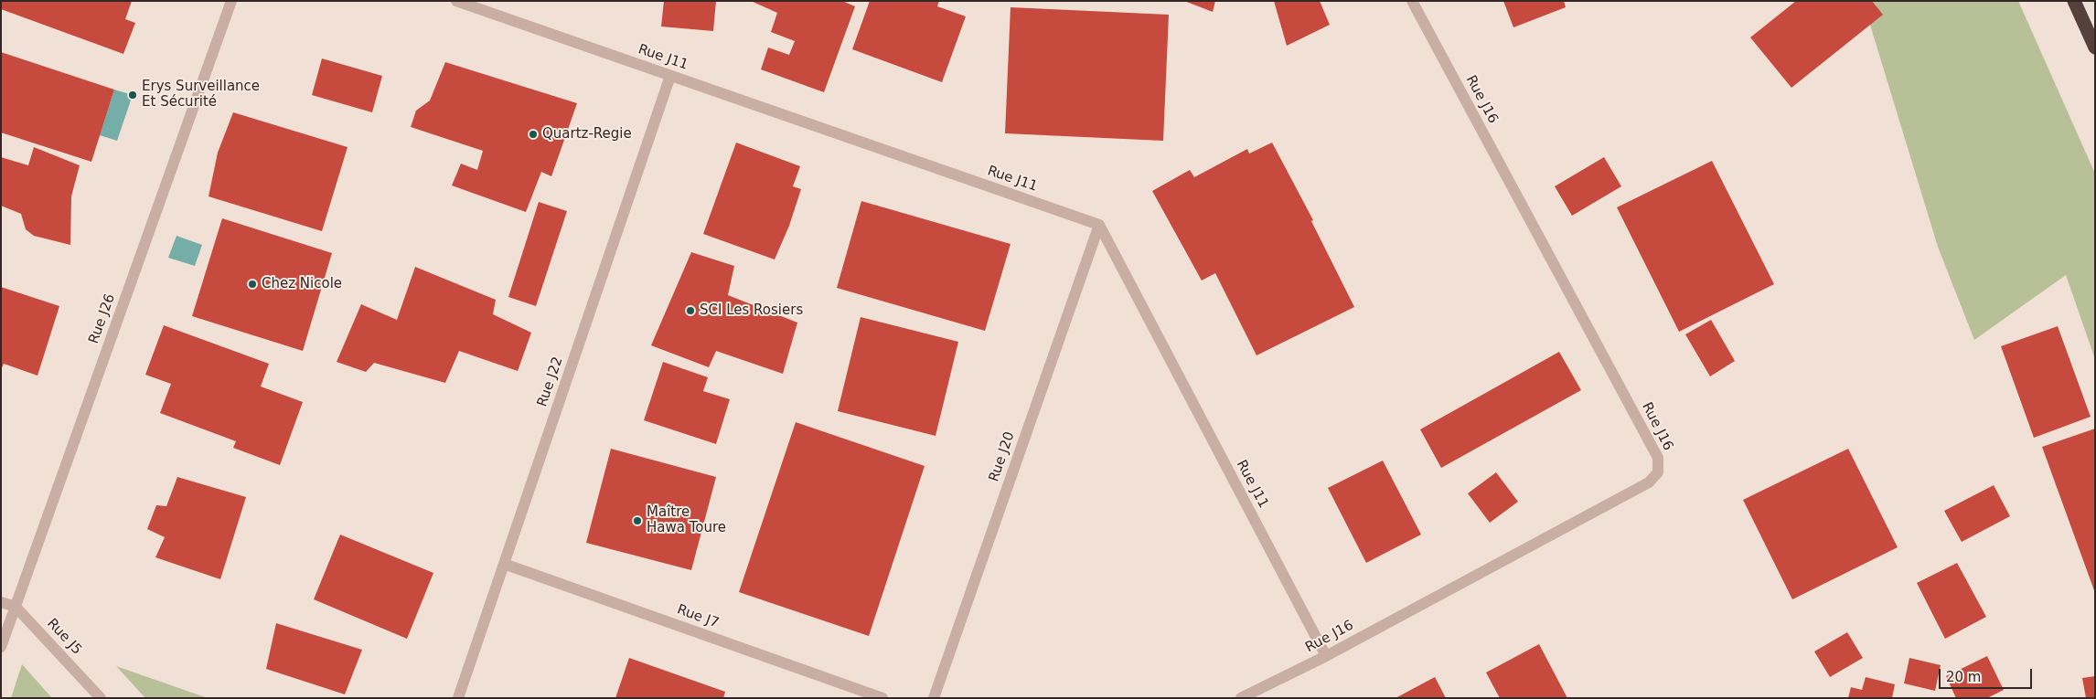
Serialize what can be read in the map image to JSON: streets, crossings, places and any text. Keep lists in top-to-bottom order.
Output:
{
  "streets": {
    "street": [
      "Rue J11",
      "Rue J16",
      "Rue J26",
      "Rue J22",
      "Rue J20",
      "Rue J7",
      "Rue J5"
    ]
  },
  "crossings": [
    ["Rue J11", "Rue J16"],
    ["Rue J11", "Rue J22"],
    ["Rue J11", "Rue J20"],
    ["Rue J26", "Rue J5"],
    ["Rue J22", "Rue J7"]
  ],
  "places": [
    "Erys Surveillance Et Sécurité",
    "Quartz-Regie",
    "Chez Nicole",
    "SCI Les Rosiers",
    "Maître Hawa Toure"
  ],
  "scale_bar": "20 m"
}
